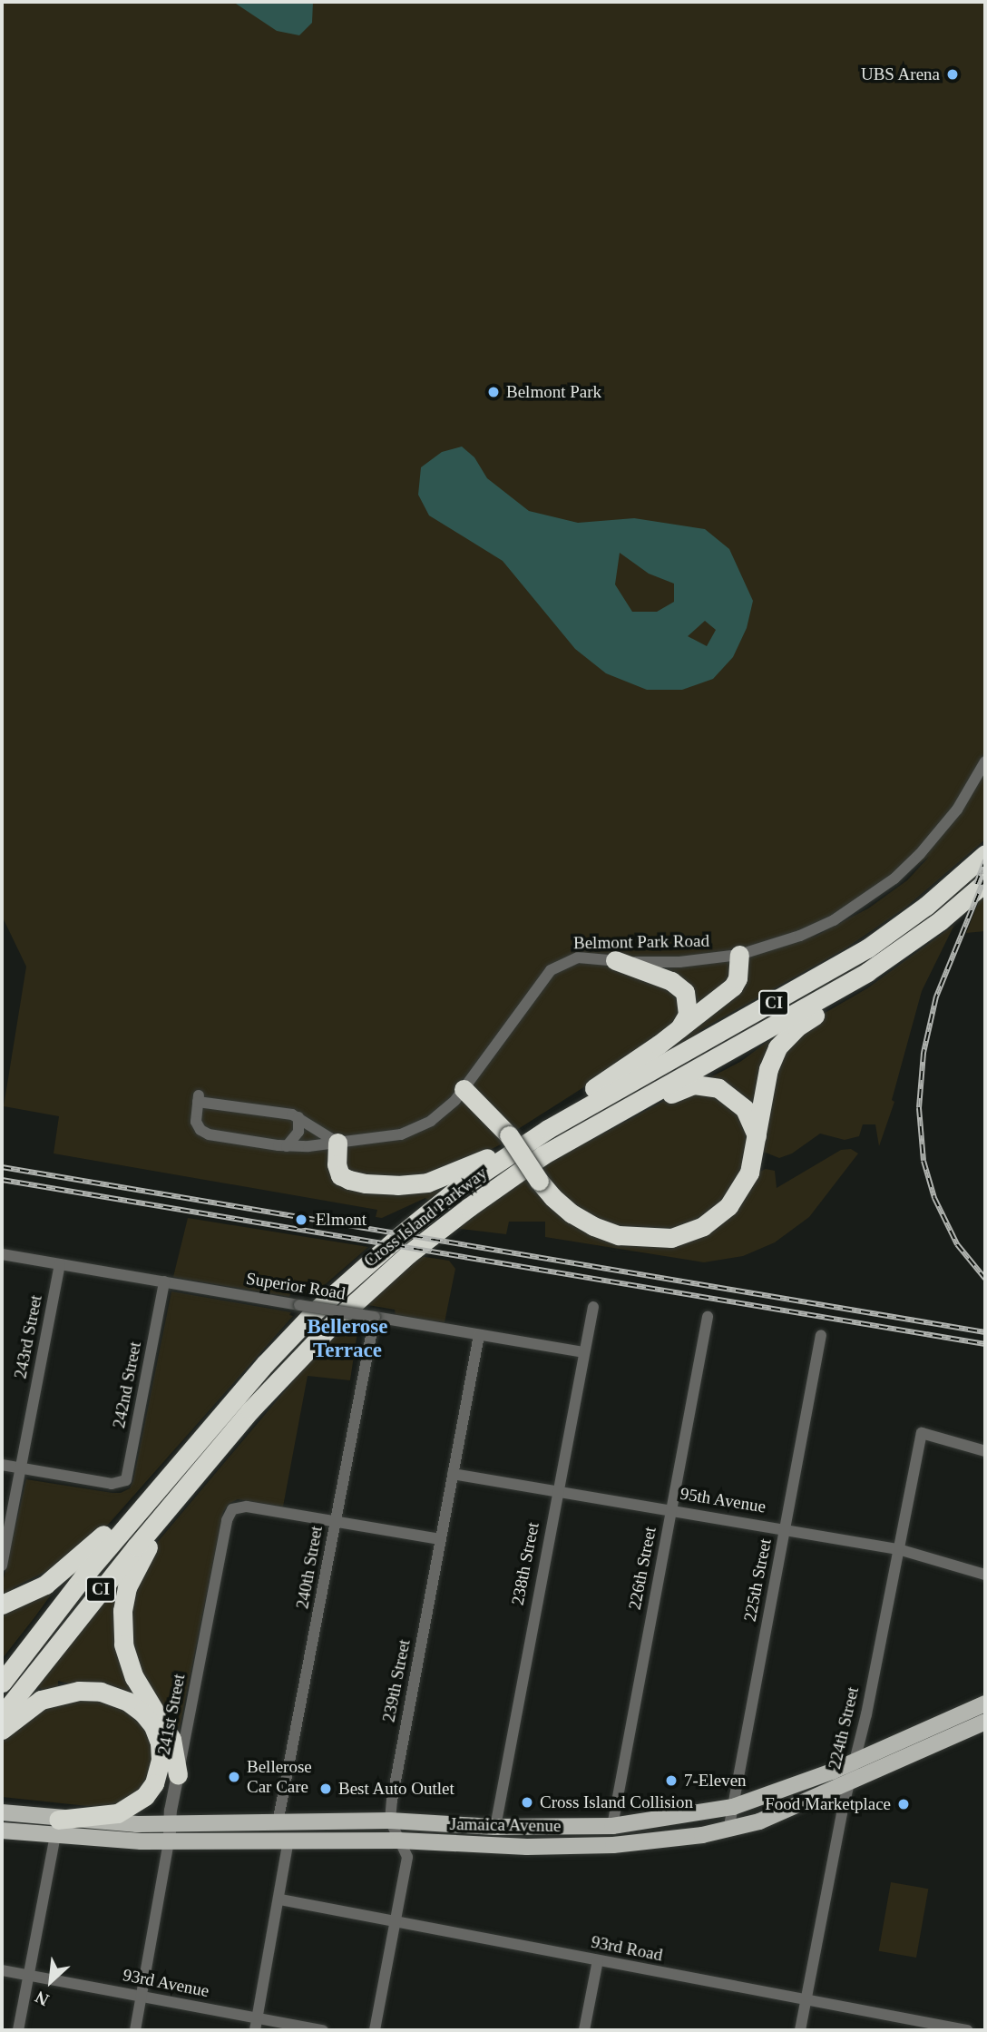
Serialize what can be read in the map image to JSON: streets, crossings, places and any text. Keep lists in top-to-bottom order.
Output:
{
  "streets": {
    "highway": ["CI", "Cross Island Parkway"],
    "main road": ["Jamaica Avenue"],
    "street": [
      "Belmont Park Road",
      "Superior Road",
      "243rd Street",
      "242nd Street",
      "95th Avenue",
      "238th Street",
      "240th Street",
      "226th Street",
      "225th Street",
      "239th Street",
      "241st Street",
      "224th Street",
      "93rd Road",
      "93rd Avenue"
    ]
  },
  "crossings": [
    ["Superior Road", "243rd Street"],
    ["Superior Road", "242nd Street"],
    ["Superior Road", "238th Street"],
    ["Superior Road", "240th Street"],
    ["Superior Road", "239th Street"],
    ["243rd Street", "242nd Street"],
    ["95th Avenue", "238th Street"],
    ["95th Avenue", "226th Street"],
    ["95th Avenue", "225th Street"],
    ["95th Avenue", "239th Street"],
    ["95th Avenue", "224th Street"],
    ["238th Street", "Jamaica Avenue"],
    ["240th Street", "241st Street"],
    ["240th Street", "Jamaica Avenue"],
    ["226th Street", "Jamaica Avenue"],
    ["225th Street", "Jamaica Avenue"],
    ["239th Street", "Jamaica Avenue"],
    ["241st Street", "Jamaica Avenue"],
    ["241st Street", "93rd Avenue"],
    ["224th Street", "Jamaica Avenue"],
    ["224th Street", "93rd Road"]
  ],
  "districts": ["Bellerose Terrace"],
  "places": [
    "UBS Arena",
    "Belmont Park",
    "Elmont",
    "Bellerose Car Care",
    "7-Eleven",
    "Best Auto Outlet",
    "Cross Island Collision",
    "Food Marketplace"
  ],
  "north": "bottom left"
}
